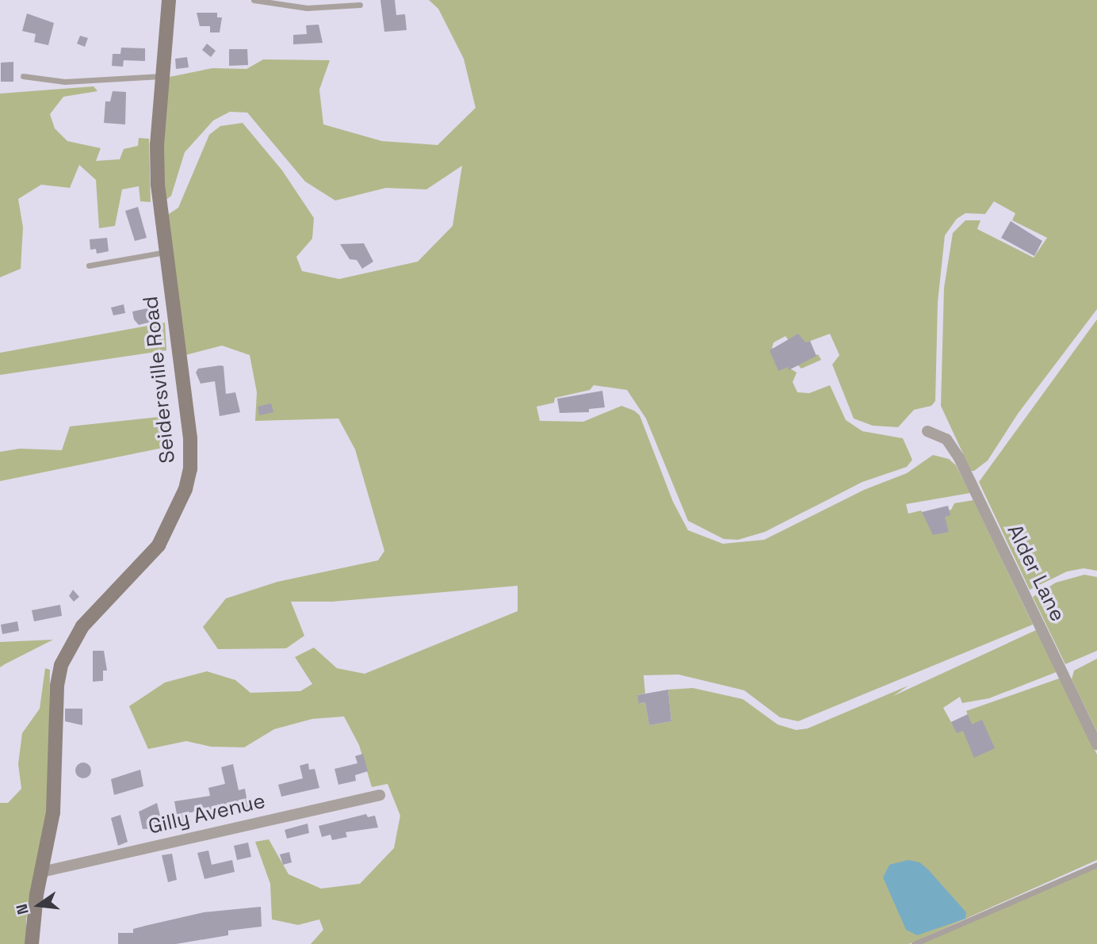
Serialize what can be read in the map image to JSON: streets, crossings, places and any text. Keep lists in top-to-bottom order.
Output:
{
  "streets": {
    "street": ["Seidersville Road", "Alder Lane", "Gilly Avenue"]
  },
  "crossings": [
    ["Seidersville Road", "Gilly Avenue"]
  ],
  "north": "left"
}
